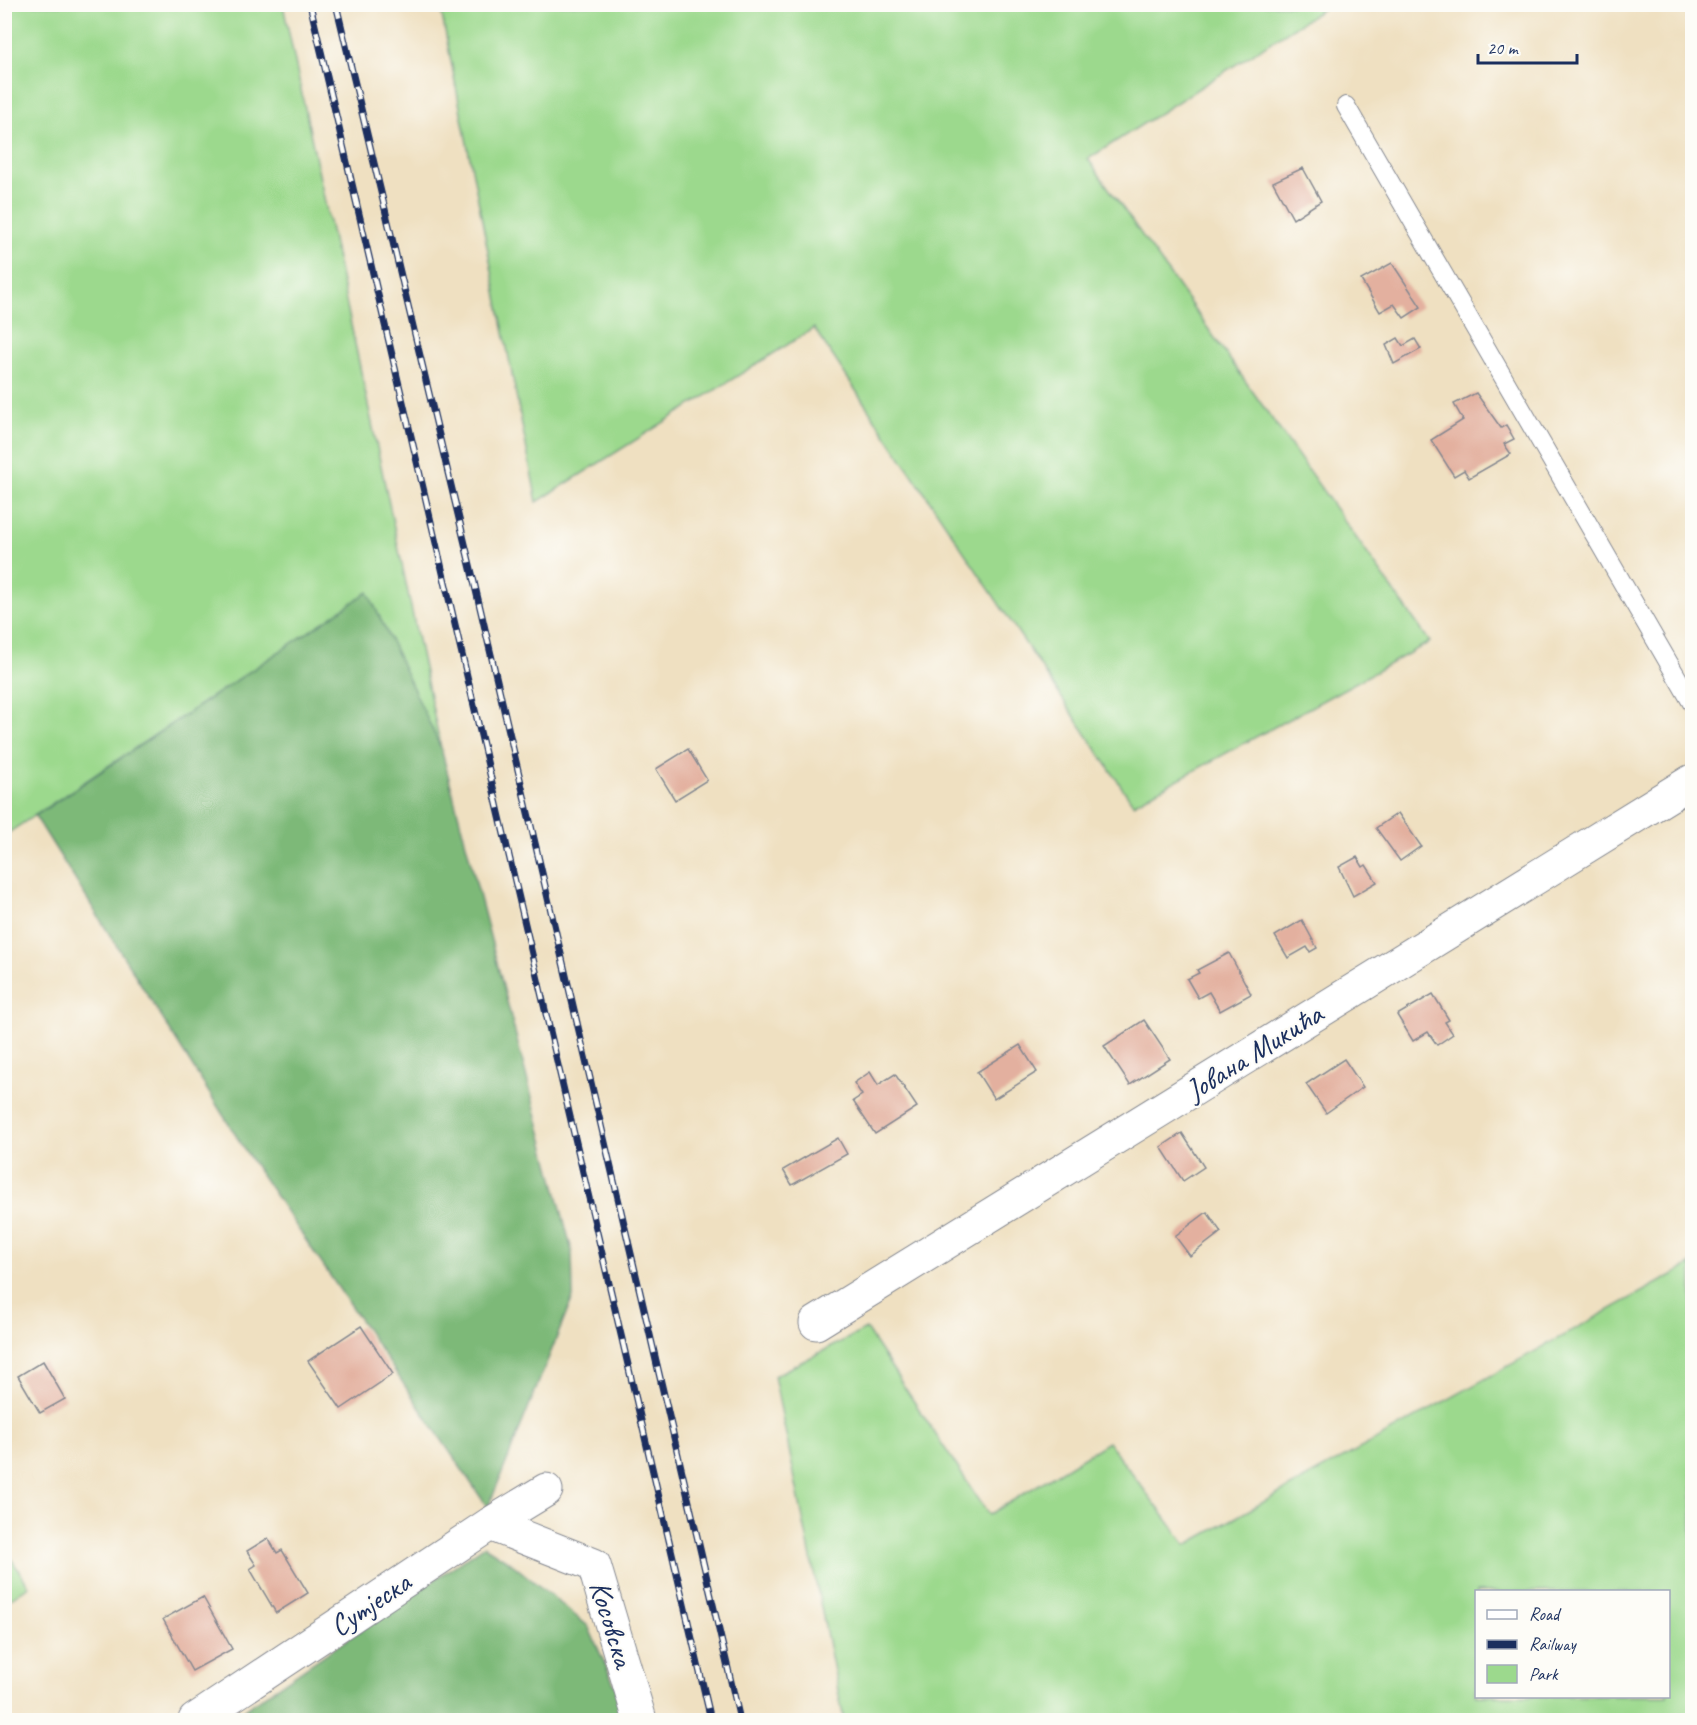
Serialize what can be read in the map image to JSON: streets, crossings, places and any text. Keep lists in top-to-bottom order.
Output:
{
  "streets": {
    "street": ["Јована Микића", "Сутјеска", "Косовска"]
  },
  "crossings": [
    ["Сутјеска", "Косовска"]
  ],
  "legend": ["Road", "Railway", "Park"],
  "scale_bar": "20 m"
}
